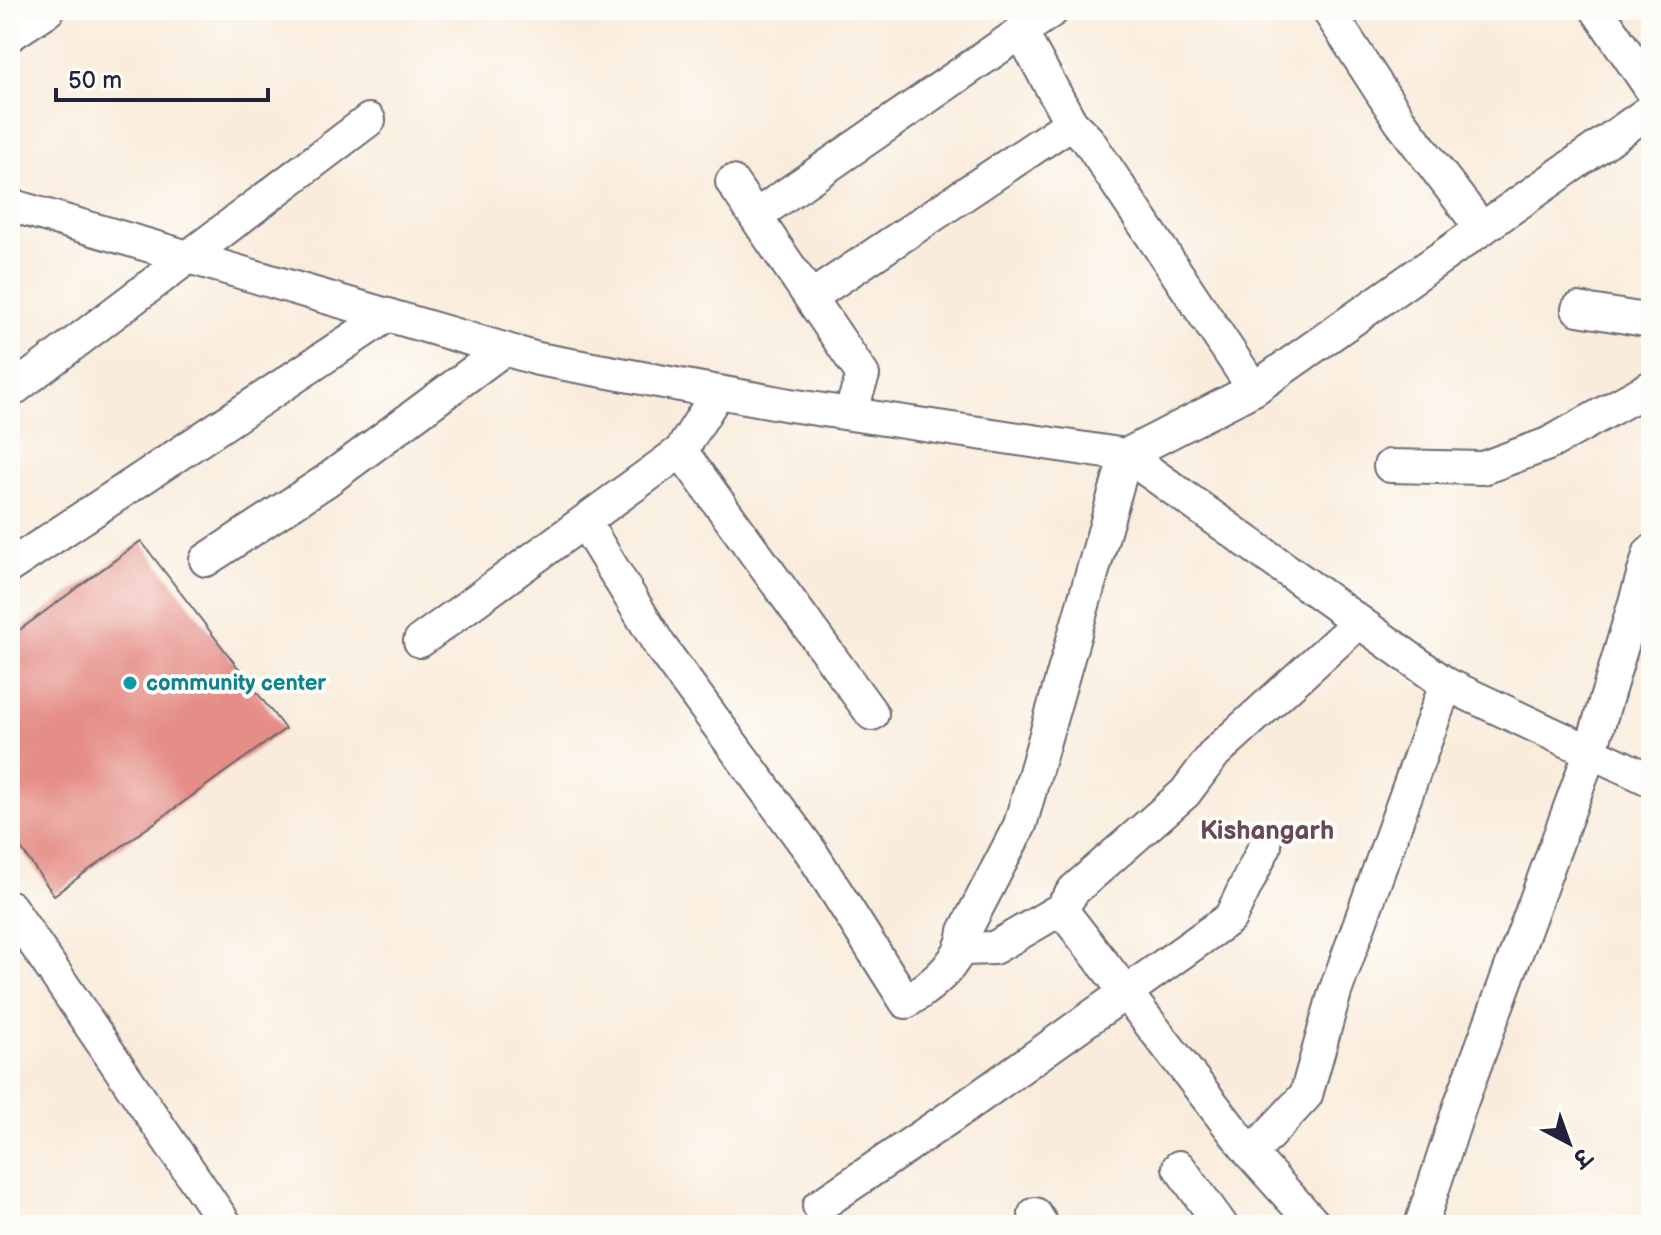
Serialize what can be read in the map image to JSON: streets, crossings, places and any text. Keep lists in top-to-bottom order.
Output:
{
  "districts": ["Kishangarh"],
  "places": ["community center"],
  "scale_bar": "50 m",
  "north": "bottom right"
}
